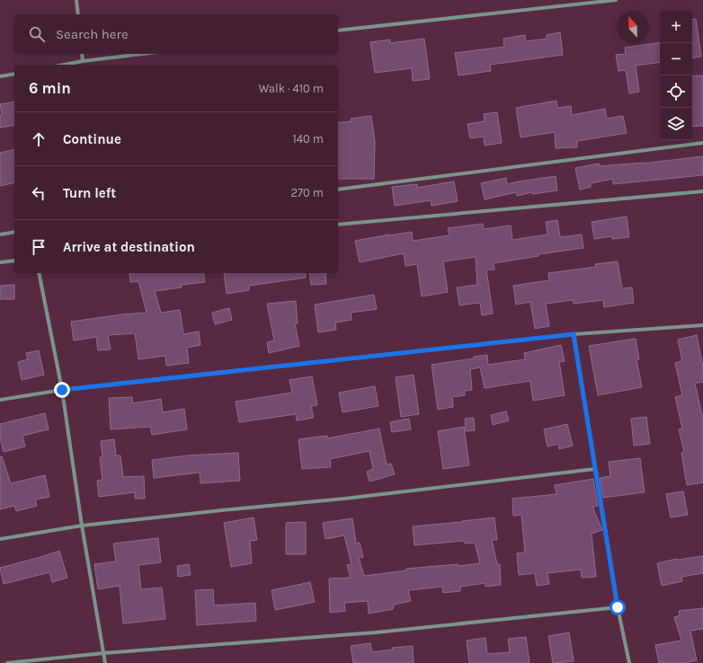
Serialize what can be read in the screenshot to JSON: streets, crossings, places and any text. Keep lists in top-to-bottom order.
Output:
{
  "north": "top",
  "page": {
    "map_buttons": ["+", "−"],
    "search": "Search here",
    "heading": ["6 min", "Walk · 410 m"],
    "list": [
      ["Continue", "140 m"],
      ["Turn left", "270 m"],
      "Arrive at destination"
    ]
  }
}
